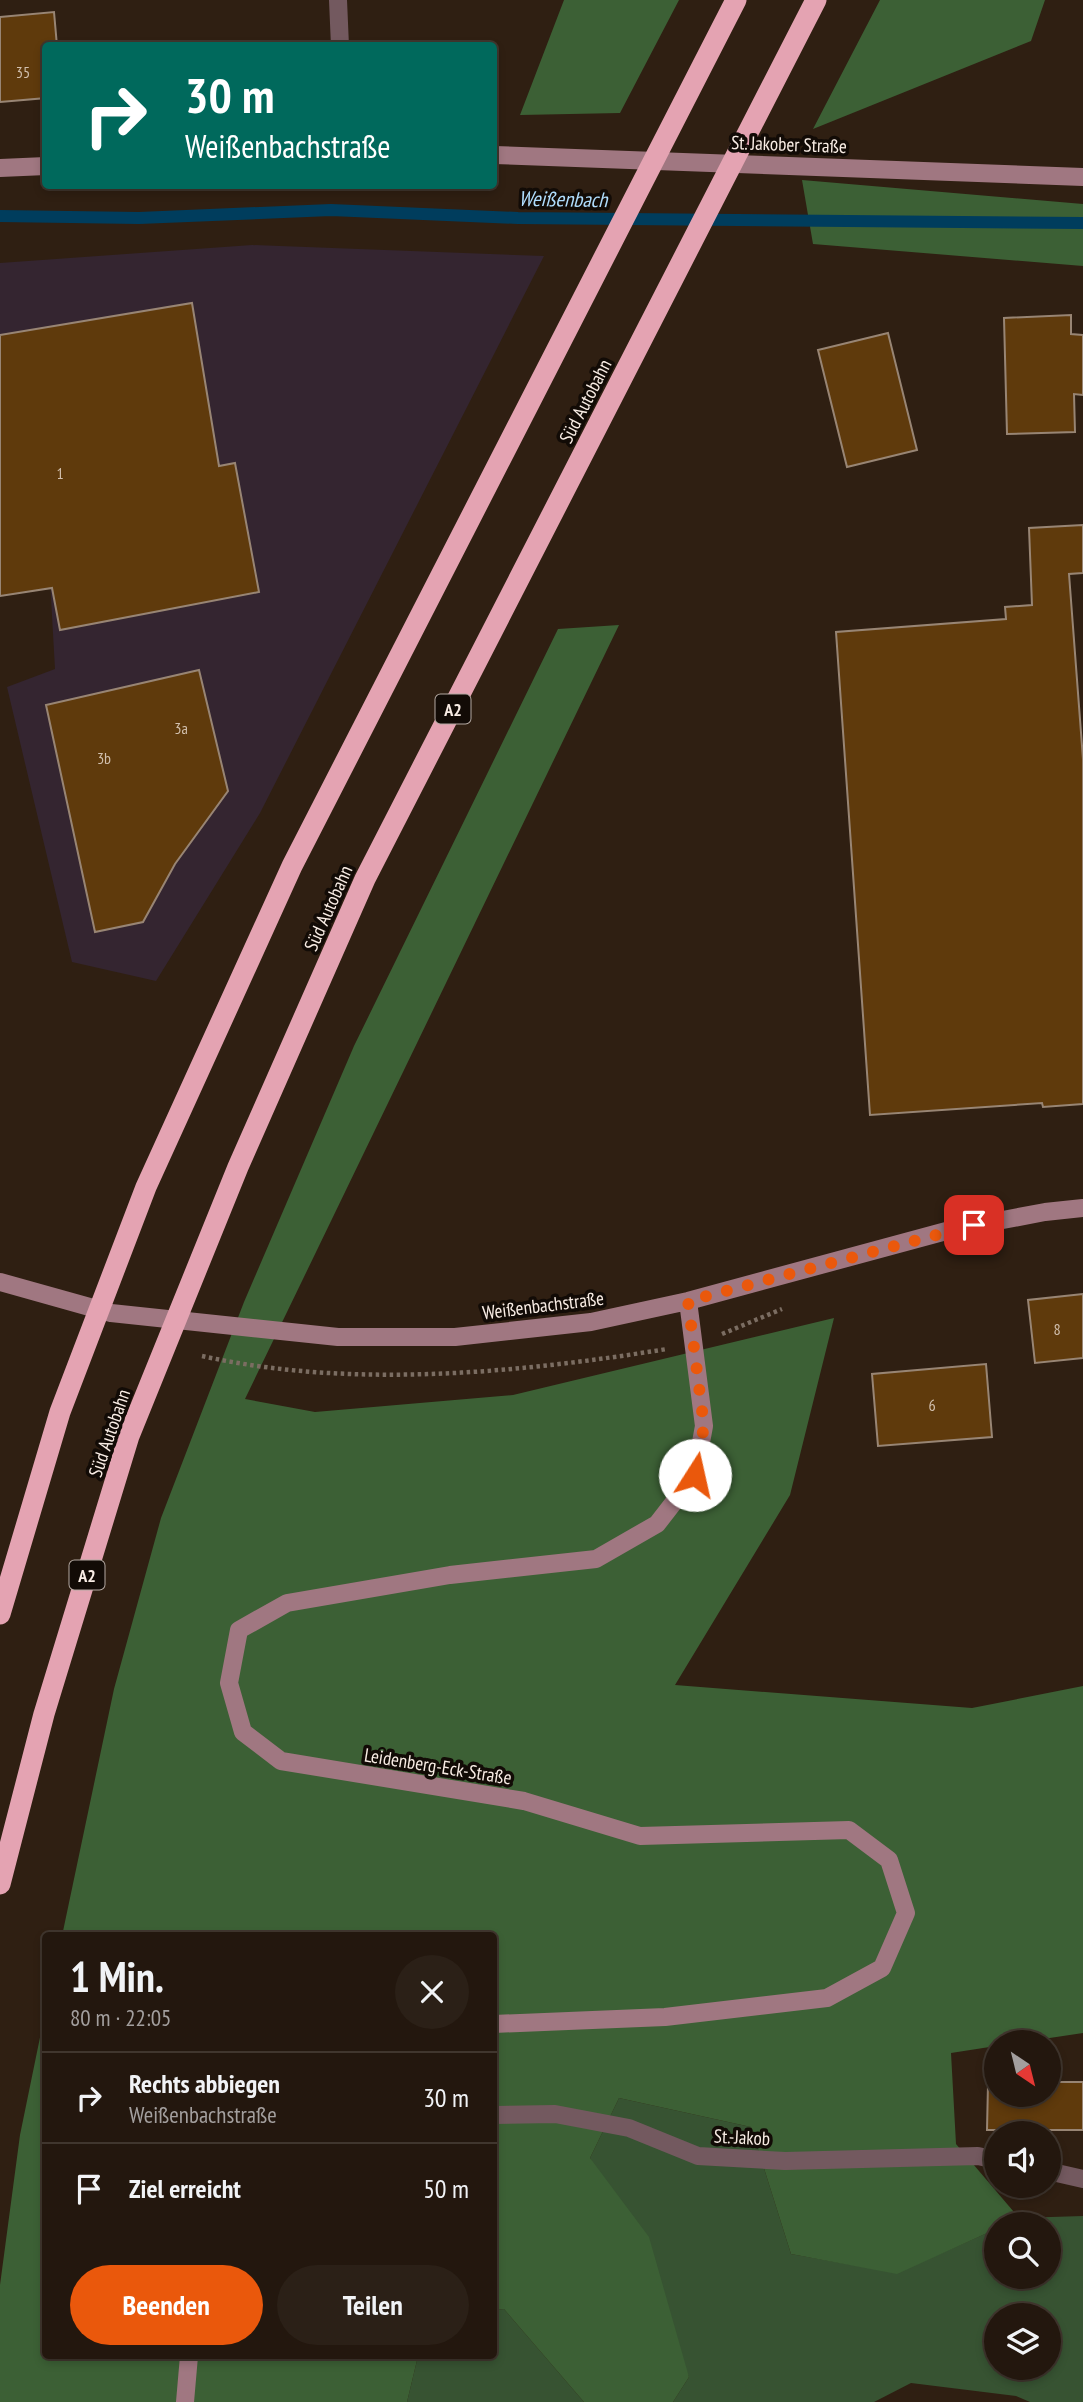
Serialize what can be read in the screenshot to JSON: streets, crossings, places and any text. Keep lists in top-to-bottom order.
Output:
{
  "streets": {
    "highway": ["Süd Autobahn", "A2"],
    "street": [
      "St. Jakober Straße",
      "Weißenbachstraße",
      "Leidenberg-Eck-Straße",
      "St.-Jakob"
    ]
  },
  "crossings": [
    ["Weißenbachstraße", "Leidenberg-Eck-Straße"]
  ],
  "water": ["Weißenbach"],
  "house_numbers": [
    "35",
    "1",
    "3a",
    "3b",
    "8",
    "6"
  ],
  "north": "bottom right",
  "page": {
    "turn": ["30 m", "Weißenbachstraße"],
    "heading": ["1 Min.", "80 m · 22:05"],
    "list": [
      {
        "name": "Rechts abbiegen",
        "note": "Weißenbachstraße",
        "value": "30 m"
      },
      {
        "name": "Ziel erreicht",
        "value": "50 m"
      }
    ],
    "buttons": ["Beenden", "Teilen"]
  }
}
